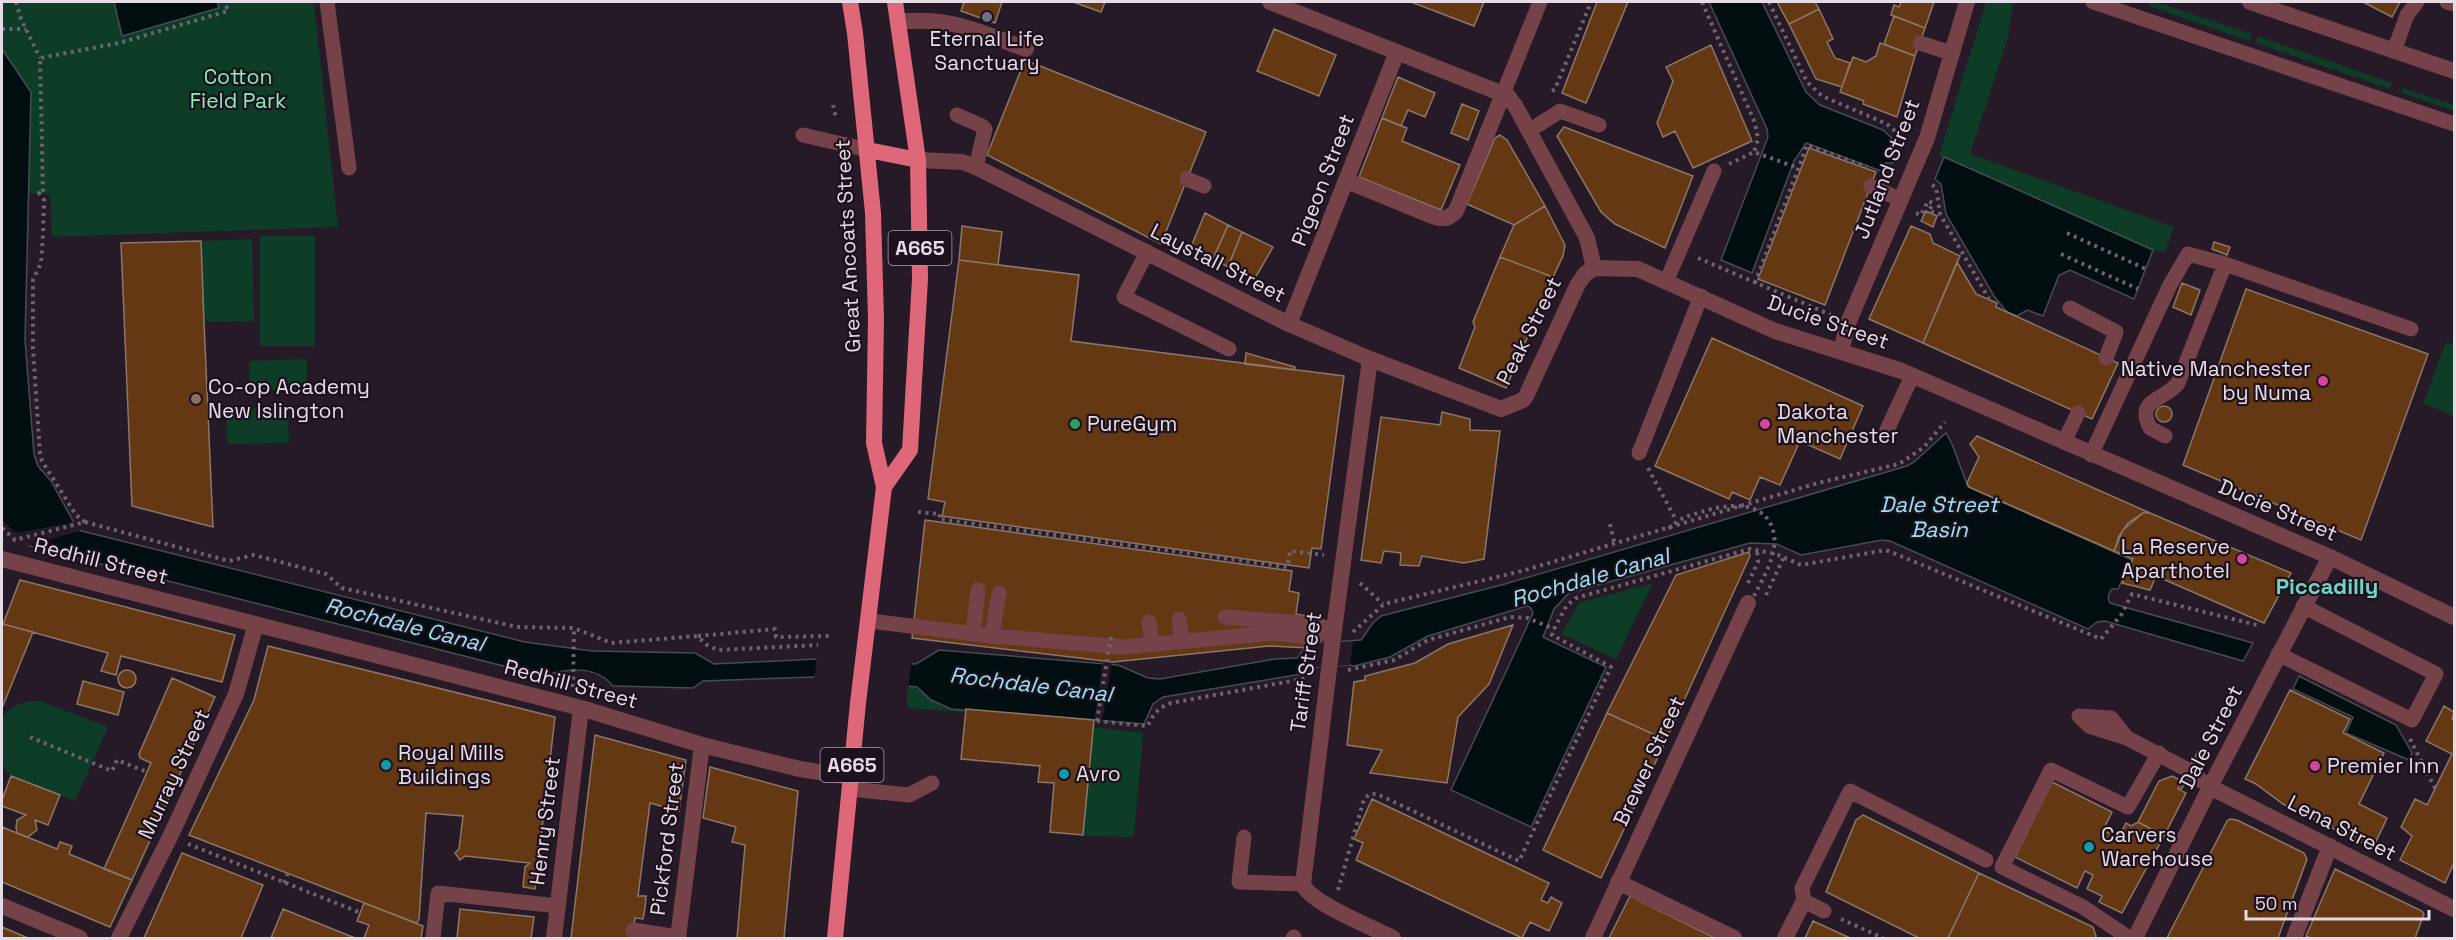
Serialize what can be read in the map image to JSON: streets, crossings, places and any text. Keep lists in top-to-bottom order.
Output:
{
  "streets": {
    "highway": ["Great Ancoats Street", "A665"],
    "street": [
      "Jutland Street",
      "Pigeon Street",
      "Laystall Street",
      "Ducie Street",
      "Peak Street",
      "Redhill Street",
      "Tariff Street",
      "Dale Street",
      "Brewer Street",
      "Murray Street",
      "Henry Street",
      "Lena Street",
      "Pickford Street"
    ]
  },
  "crossings": [
    ["Jutland Street", "Ducie Street"],
    ["Pigeon Street", "Laystall Street"],
    ["Great Ancoats Street", "Laystall Street"],
    ["Great Ancoats Street", "Redhill Street"],
    ["Laystall Street", "Peak Street"],
    ["Laystall Street", "Tariff Street"],
    ["Ducie Street", "Peak Street"],
    ["Ducie Street", "Dale Street"],
    ["Redhill Street", "Murray Street"],
    ["Redhill Street", "Henry Street"],
    ["Redhill Street", "Pickford Street"],
    ["Dale Street", "Lena Street"]
  ],
  "districts": ["Piccadilly"],
  "water": ["Dale Street Basin", "Rochdale Canal"],
  "parks": ["Cotton Field Park"],
  "places": [
    "Eternal Life Sanctuary",
    "Native Manchester by Numa",
    "Co-op Academy New Islington",
    "PureGym",
    "Dakota Manchester",
    "La Reserve Aparthotel",
    "Royal Mills Buildings",
    "Premier Inn",
    "Avro",
    "Carvers Warehouse"
  ],
  "scale_bar": "50 m"
}
